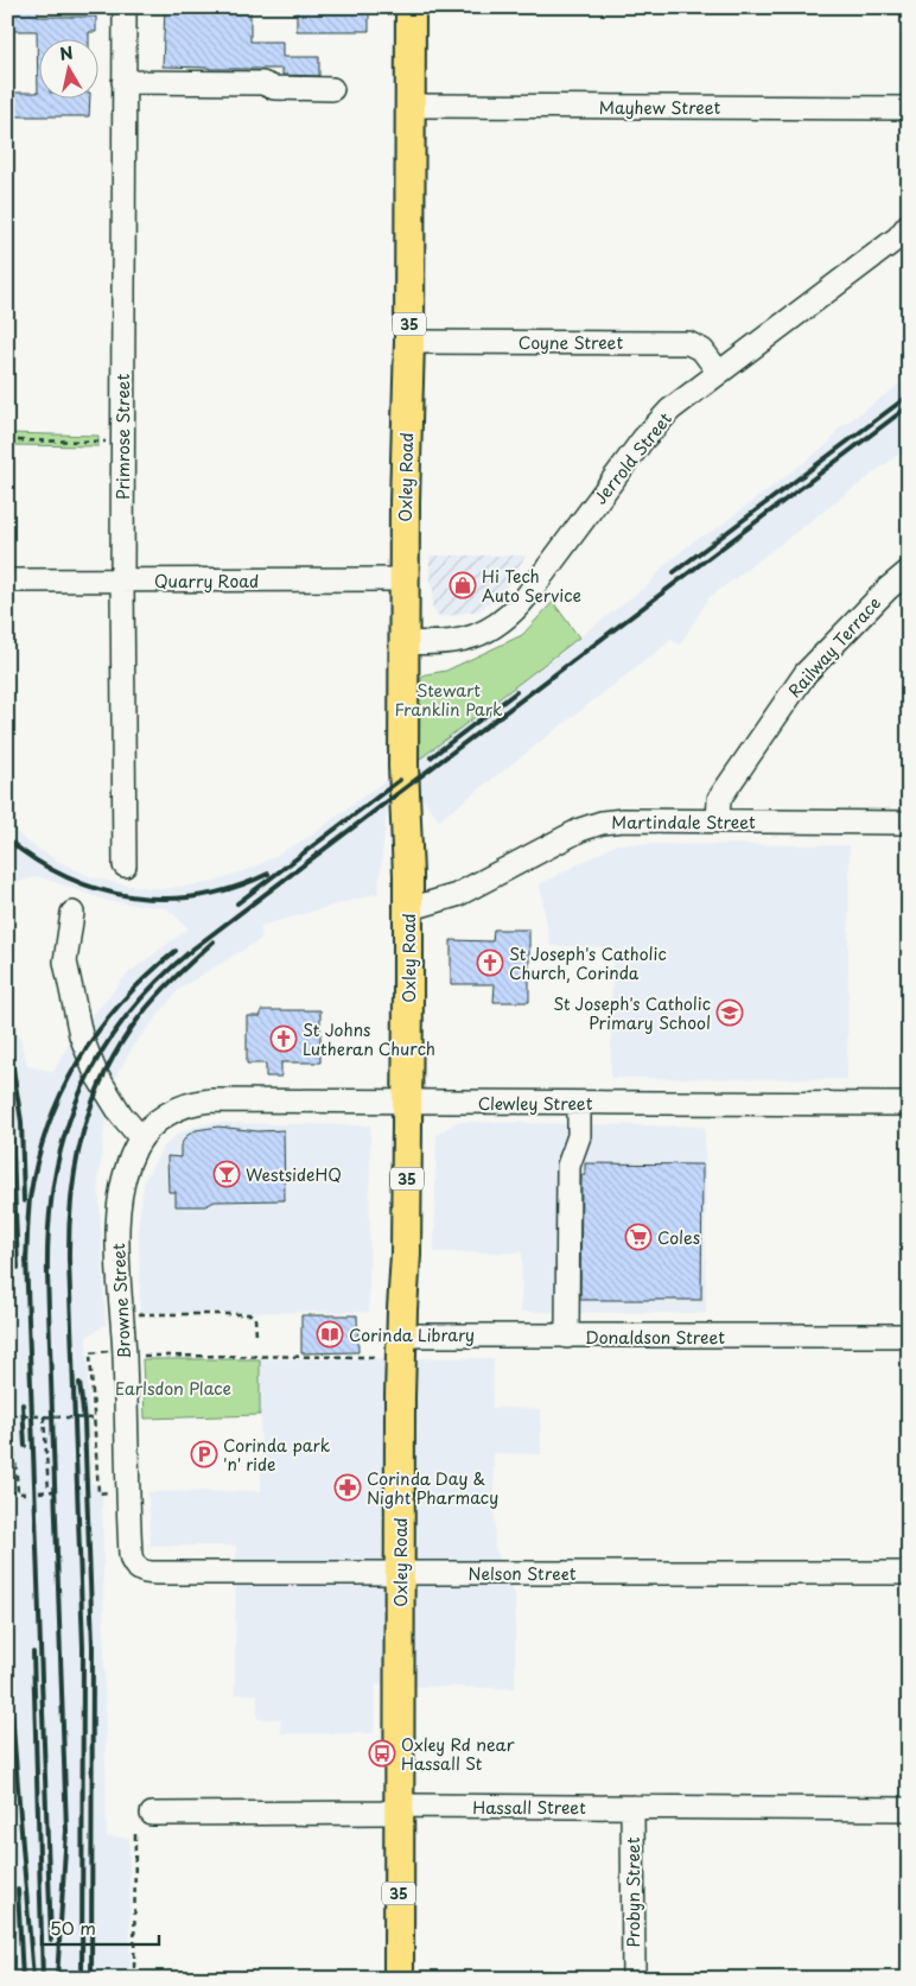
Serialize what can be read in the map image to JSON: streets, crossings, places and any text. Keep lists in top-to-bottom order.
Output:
{
  "streets": {
    "main road": ["35", "Oxley Road"],
    "street": [
      "Mayhew Street",
      "Coyne Street",
      "Primrose Street",
      "Jerrold Street",
      "Quarry Road",
      "Railway Terrace",
      "Martindale Street",
      "Clewley Street",
      "Browne Street",
      "Donaldson Street",
      "Nelson Street",
      "Hassall Street",
      "Probyn Street"
    ]
  },
  "crossings": [
    ["Mayhew Street", "Oxley Road"],
    ["Coyne Street", "Jerrold Street"],
    ["Coyne Street", "Oxley Road"],
    ["Primrose Street", "Quarry Road"],
    ["Jerrold Street", "Oxley Road"],
    ["Oxley Road", "Quarry Road"],
    ["Oxley Road", "Martindale Street"],
    ["Oxley Road", "Clewley Street"],
    ["Oxley Road", "Donaldson Street"],
    ["Oxley Road", "Nelson Street"],
    ["Oxley Road", "Hassall Street"],
    ["Railway Terrace", "Martindale Street"],
    ["Clewley Street", "Browne Street"],
    ["Browne Street", "Nelson Street"],
    ["Hassall Street", "Probyn Street"]
  ],
  "parks": ["Stewart Franklin Park", "Earlsdon Place"],
  "places": {
    "shop": ["Hi Tech Auto Service"],
    "church": ["St Joseph's Catholic Church, Corinda", "St Johns Lutheran Church"],
    "school or university": ["St Joseph's Catholic Primary School"],
    "bar": ["WestsideHQ"],
    "supermarket": ["Coles"],
    "library": ["Corinda Library"],
    "parking": ["Corinda park 'n' ride"],
    "pharmacy": ["Corinda Day & Night Pharmacy"],
    "bus stop": ["Oxley Rd near Hassall St"]
  },
  "scale_bar": "50 m",
  "north": "top"
}
